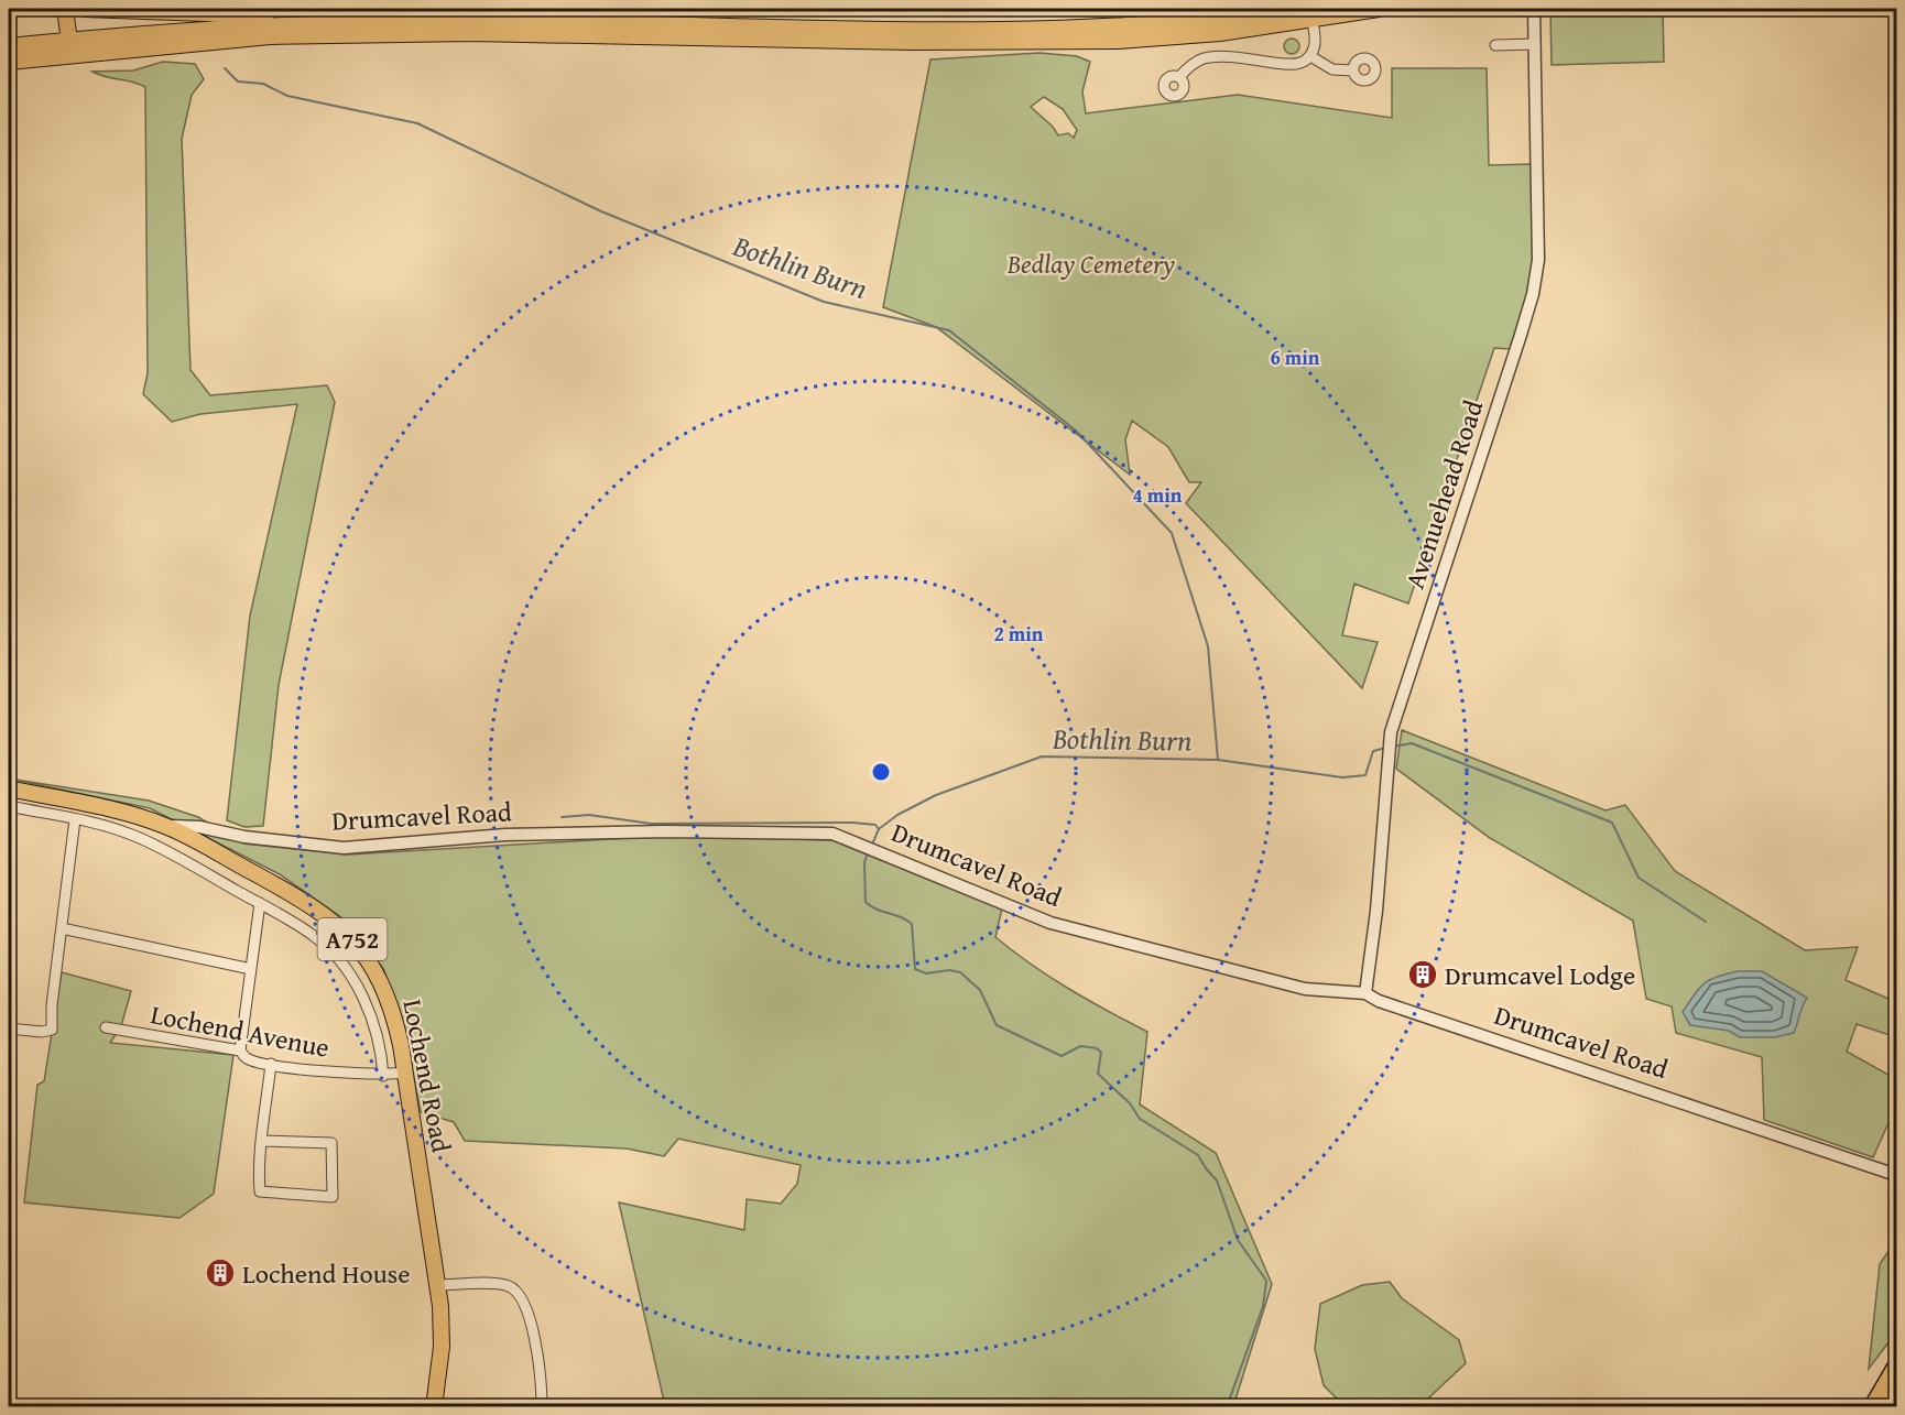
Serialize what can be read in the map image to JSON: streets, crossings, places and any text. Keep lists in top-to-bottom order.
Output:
{
  "streets": {
    "main road": ["Drumcavel Road", "A752", "Lochend Road"],
    "street": ["Avenuehead Road", "Lochend Avenue"]
  },
  "crossings": [
    ["Avenuehead Road", "Drumcavel Road"],
    ["Drumcavel Road", "Lochend Road"],
    ["Lochend Avenue", "Lochend Road"]
  ],
  "water": ["Bothlin Burn"],
  "parks": ["Bedlay Cemetery"],
  "places": {
    "building": ["Drumcavel Lodge", "Lochend House"]
  },
  "rings": ["6 min", "4 min", "2 min"]
}
